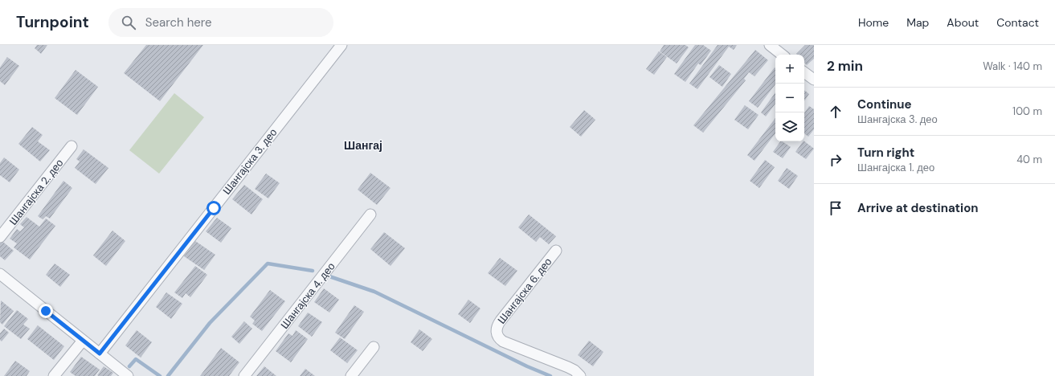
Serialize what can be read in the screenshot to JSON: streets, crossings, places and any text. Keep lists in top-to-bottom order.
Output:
{
  "streets": {
    "street": [
      "Шангајска 3. део",
      "Шангајска 2. део",
      "Шангајска 6. део",
      "Шангајска 4. део"
    ]
  },
  "districts": ["Шангај"],
  "page": {
    "header": "Turnpoint",
    "search": "Search here",
    "nav": [
      "Home",
      "Map",
      "About",
      "Contact"
    ],
    "heading": ["2 min", "Walk · 140 m"],
    "map_buttons": ["+", "−"],
    "list": [
      ["Continue", "Шангајска 3. део", "100 m"],
      ["Turn right", "Шангајска 1. део", "40 m"],
      "Arrive at destination"
    ]
  }
}
